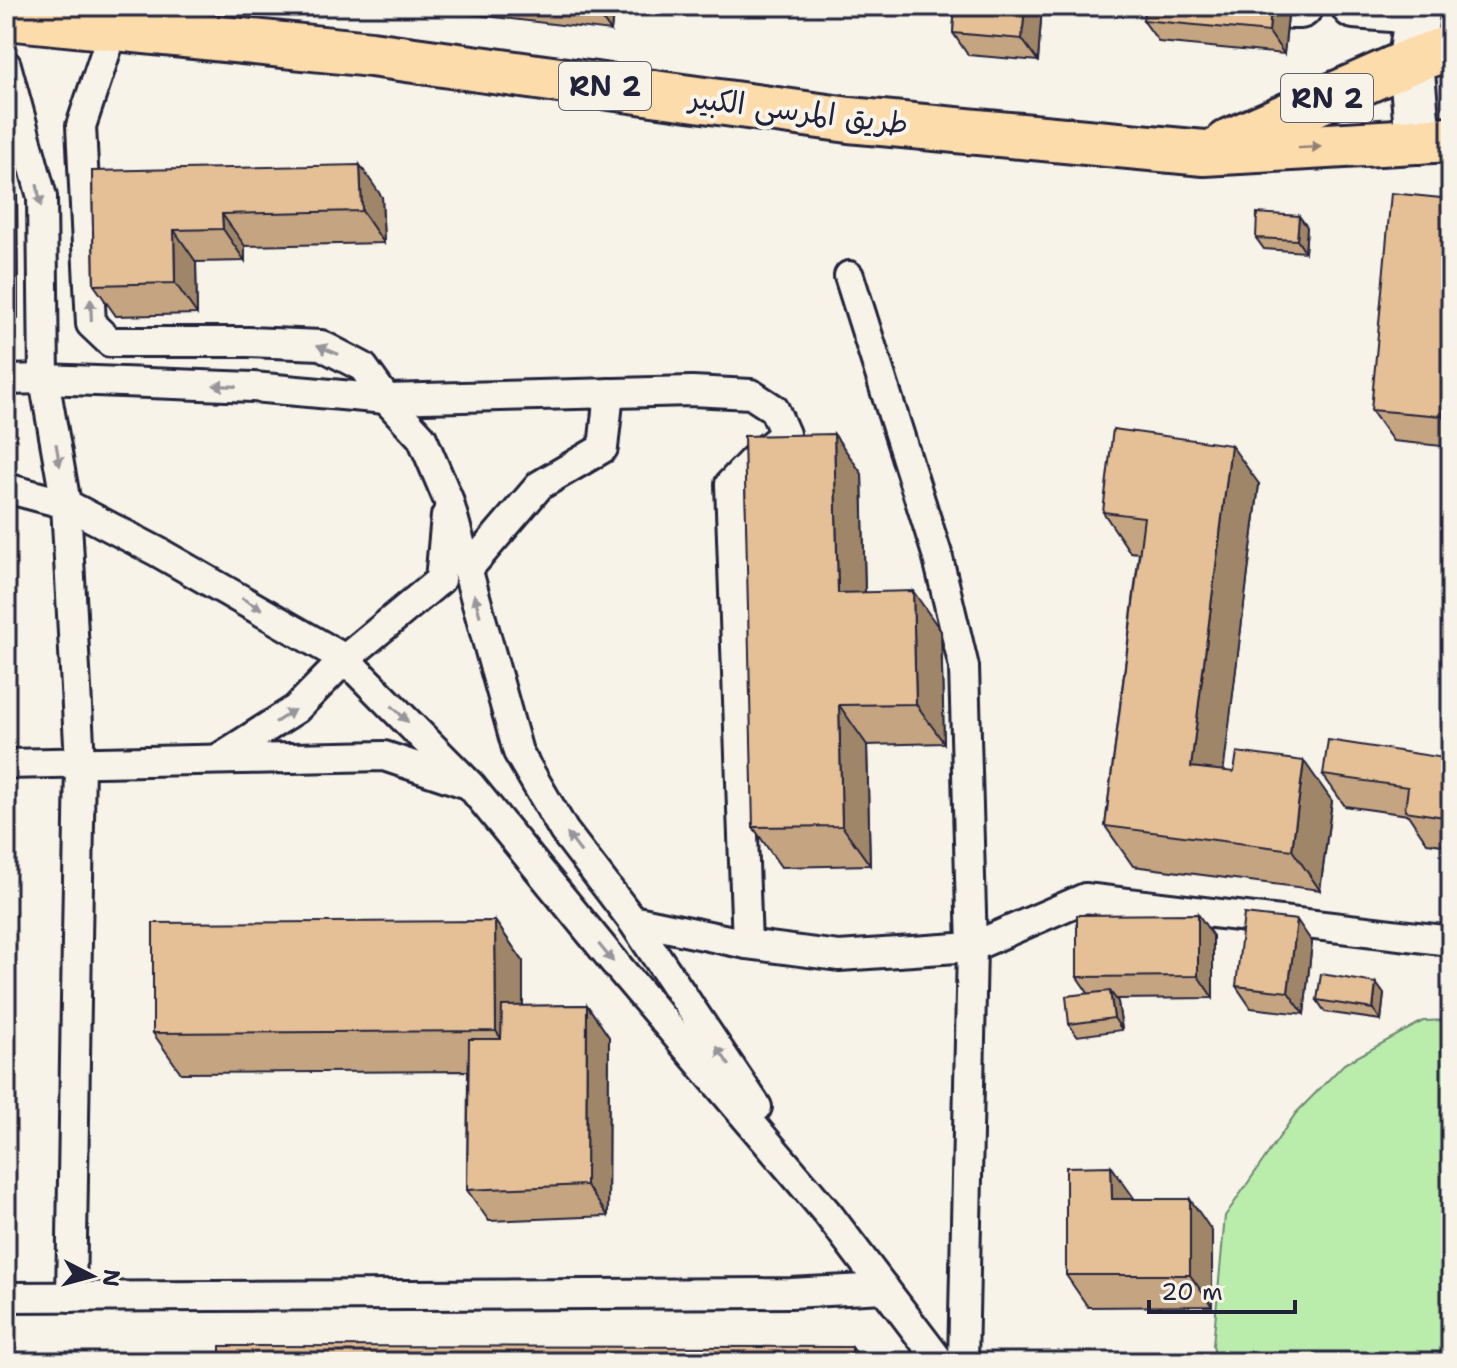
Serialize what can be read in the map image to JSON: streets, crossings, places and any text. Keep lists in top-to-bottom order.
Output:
{
  "streets": {
    "main road": ["RN 2", "طريق المرسى الكبير"]
  },
  "crossings": [
    ["RN 2", "طريق المرسى الكبير"]
  ],
  "scale_bar": "20 m",
  "north": "right"
}
